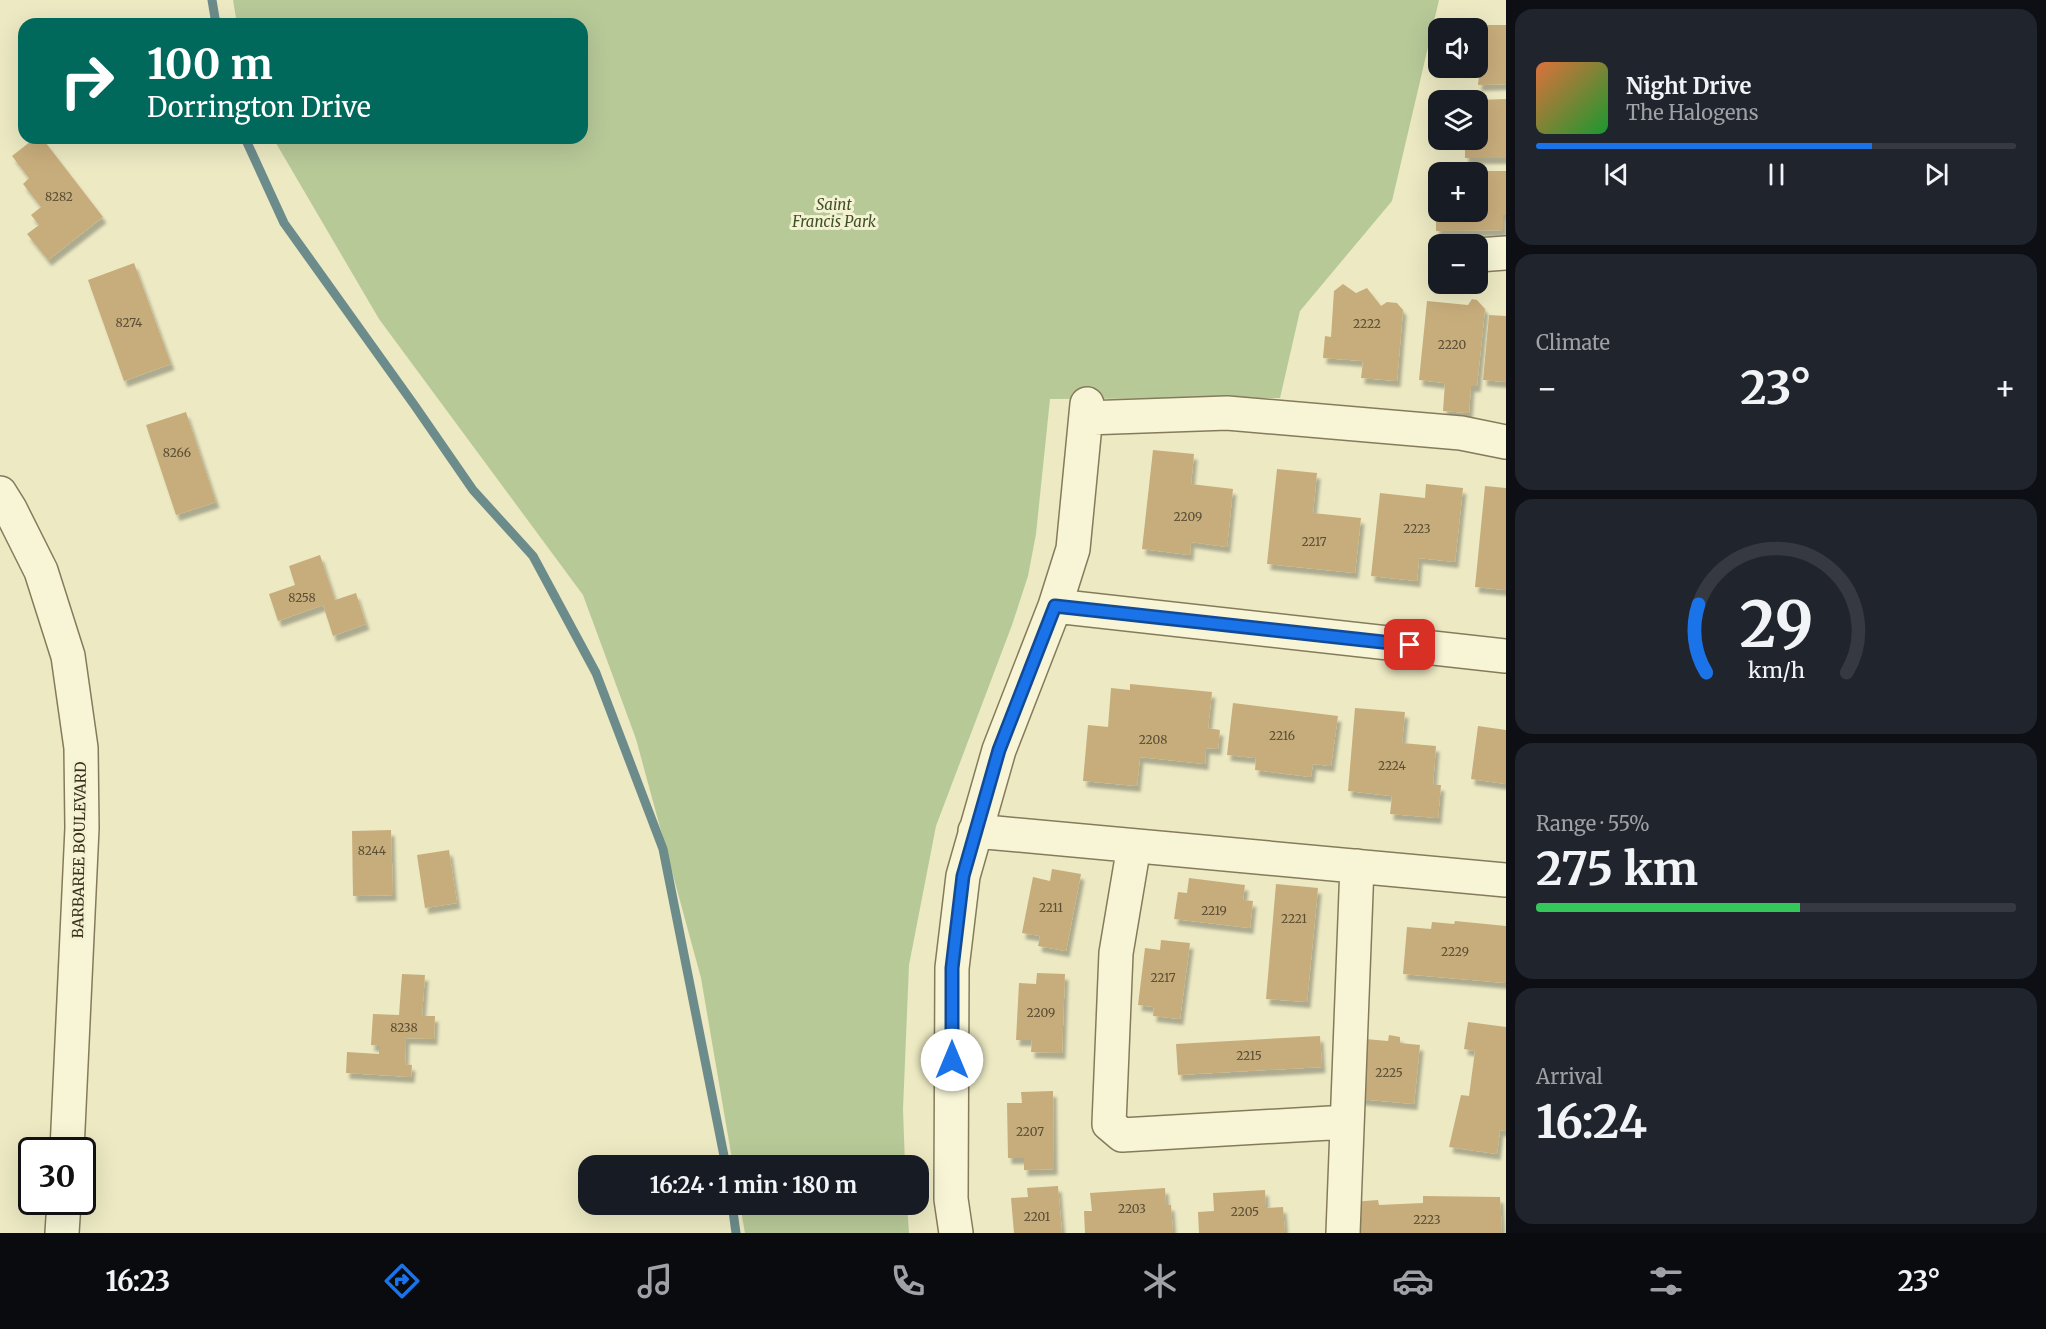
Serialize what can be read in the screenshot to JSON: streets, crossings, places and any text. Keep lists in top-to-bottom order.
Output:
{
  "streets": {
    "street": ["BARBAREE BOULEVARD"]
  },
  "parks": ["Saint Francis Park"],
  "house_numbers": [
    "8282",
    "8274",
    "2222",
    "2220",
    "8266",
    "2209",
    "2223",
    "2217",
    "8258",
    "2216",
    "2208",
    "2224",
    "8244",
    "2211",
    "2219",
    "2221",
    "2229",
    "2217",
    "2209",
    "8238",
    "2215",
    "2225",
    "2207",
    "2203",
    "2205",
    "2201",
    "2223"
  ],
  "page": {
    "map_buttons": ["+", "−"],
    "turn": ["100 m", "Dorrington Drive"],
    "song": ["Night Drive", "The Halogens"],
    "tile": [
      "Climate",
      ["Range · 55%", "275 km"],
      ["Arrival", "16:24"]
    ],
    "heat": ["−", "23°", "+"],
    "limit": "30",
    "trip": "16:24 · 1 min · 180 m",
    "tabs": ["16:23", "23°"],
    "gauge": ["29", "km/h"]
  }
}
